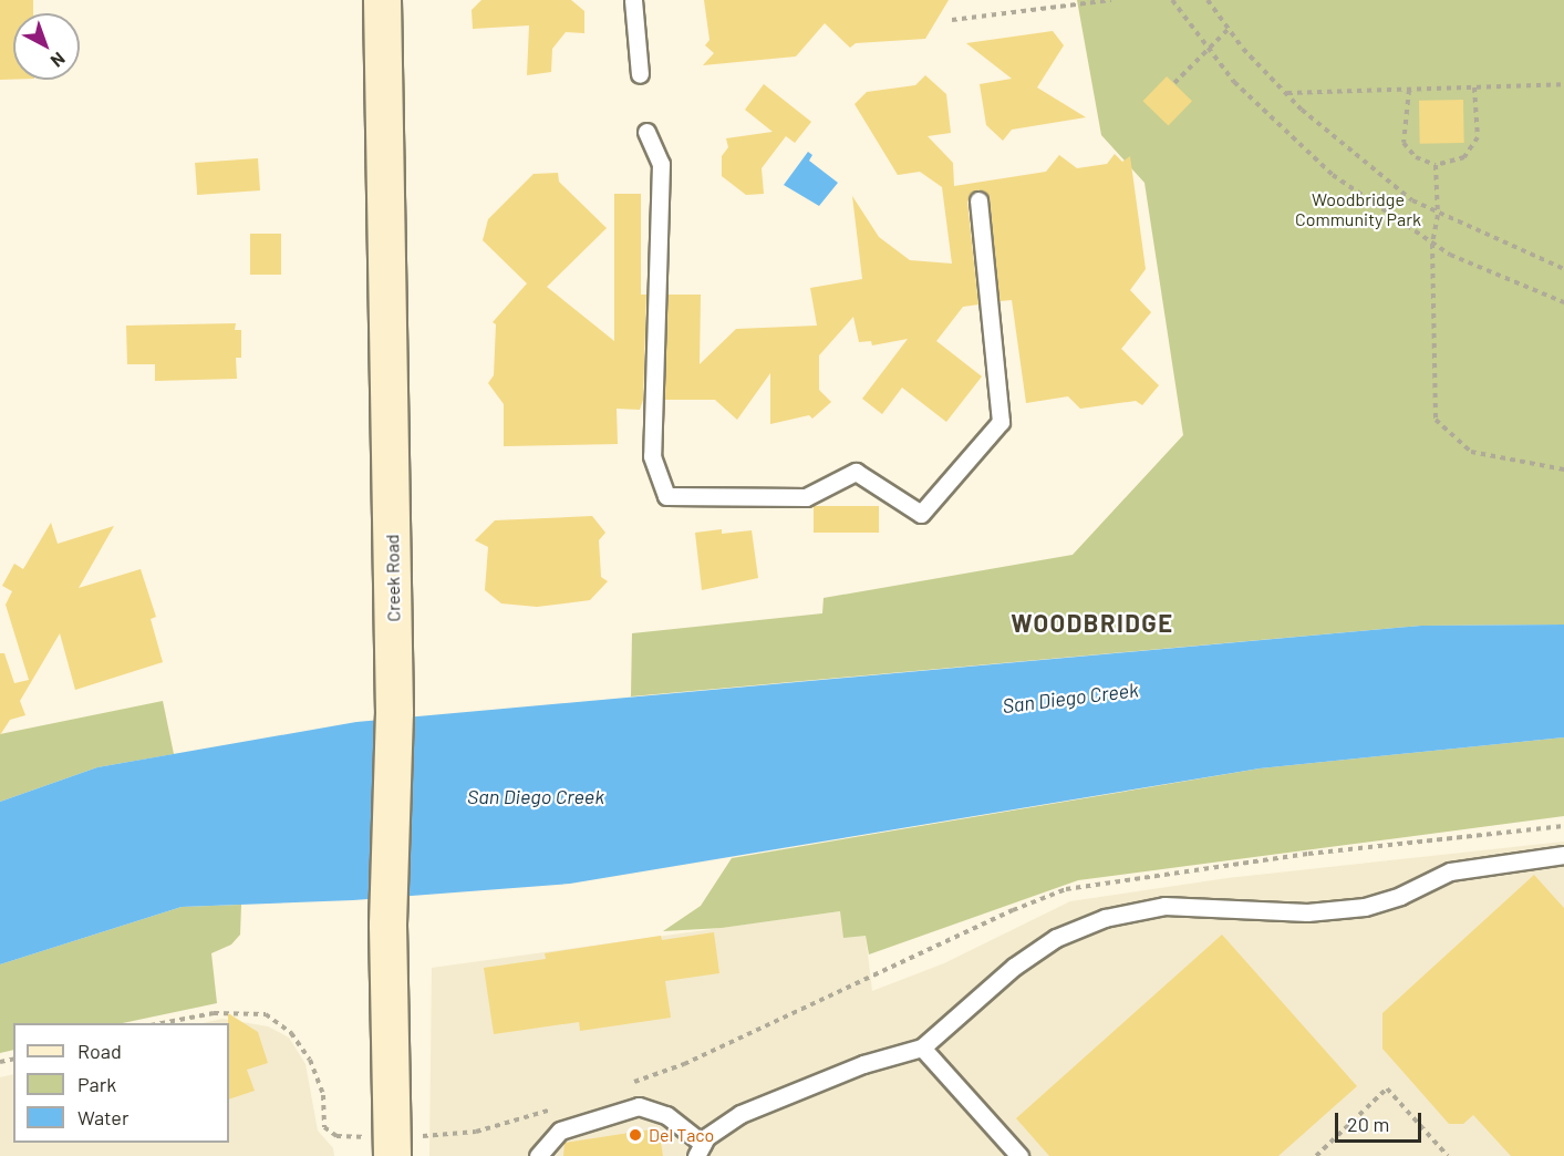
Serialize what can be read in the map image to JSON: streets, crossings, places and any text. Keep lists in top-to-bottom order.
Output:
{
  "streets": {
    "street": ["Creek Road"]
  },
  "districts": ["WOODBRIDGE"],
  "water": ["San Diego Creek"],
  "parks": ["Woodbridge Community Park"],
  "places": ["Del Taco"],
  "legend": ["Road", "Park", "Water"],
  "scale_bar": "20 m",
  "north": "bottom right"
}
